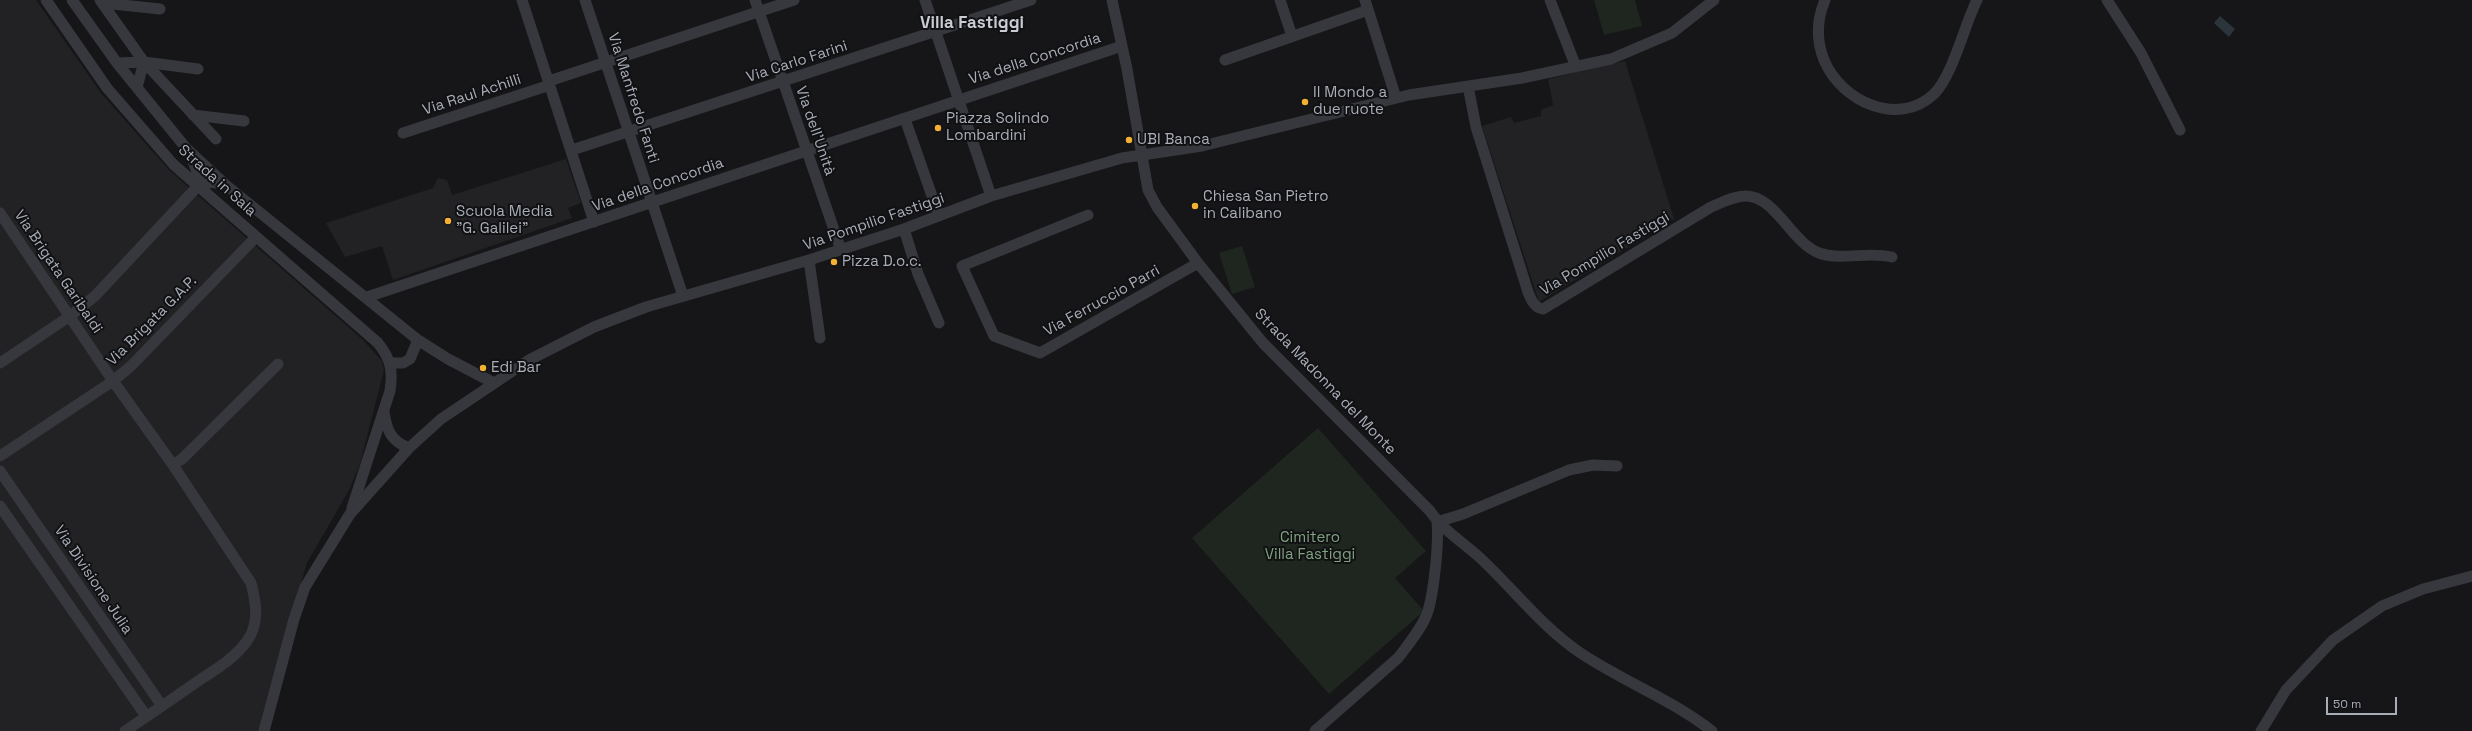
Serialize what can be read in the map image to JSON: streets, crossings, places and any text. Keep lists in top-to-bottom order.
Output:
{
  "streets": {
    "street": [
      "Via della Concordia",
      "Via Carlo Farini",
      "Via Raul Achilli",
      "Via Manfredo Fanti",
      "Via dell'Unità",
      "Strada in Sala",
      "Via Pompilio Fastiggi",
      "Via Brigata Garibaldi",
      "Via Ferruccio Parri",
      "Via Brigata G.A.P.",
      "Strada Madonna del Monte",
      "Via Divisione Julia"
    ]
  },
  "crossings": [
    ["Via della Concordia", "Via Manfredo Fanti"],
    ["Via della Concordia", "Via dell'Unità"],
    ["Via della Concordia", "Strada in Sala"],
    ["Via della Concordia", "Via Pompilio Fastiggi"],
    ["Via della Concordia", "Strada Madonna del Monte"],
    ["Via Carlo Farini", "Via Manfredo Fanti"],
    ["Via Carlo Farini", "Via dell'Unità"],
    ["Via Raul Achilli", "Via Manfredo Fanti"],
    ["Via Raul Achilli", "Via dell'Unità"],
    ["Via Manfredo Fanti", "Via Pompilio Fastiggi"],
    ["Via dell'Unità", "Via Pompilio Fastiggi"],
    ["Strada in Sala", "Via Pompilio Fastiggi"],
    ["Strada in Sala", "Via Brigata G.A.P."],
    ["Via Pompilio Fastiggi", "Strada Madonna del Monte"],
    ["Via Brigata Garibaldi", "Via Brigata G.A.P."],
    ["Via Brigata Garibaldi", "Via Divisione Julia"],
    ["Via Ferruccio Parri", "Strada Madonna del Monte"]
  ],
  "districts": ["Villa Fastiggi"],
  "parks": ["Cimitero Villa Fastiggi"],
  "places": [
    "Il Mondo a due ruote",
    "Piazza Solindo Lombardini",
    "UBI Banca",
    "Chiesa San Pietro in Calibano",
    "Scuola Media \"G. Galilei\"",
    "Pizza D.o.c.",
    "Edi Bar"
  ],
  "scale_bar": "50 m"
}
